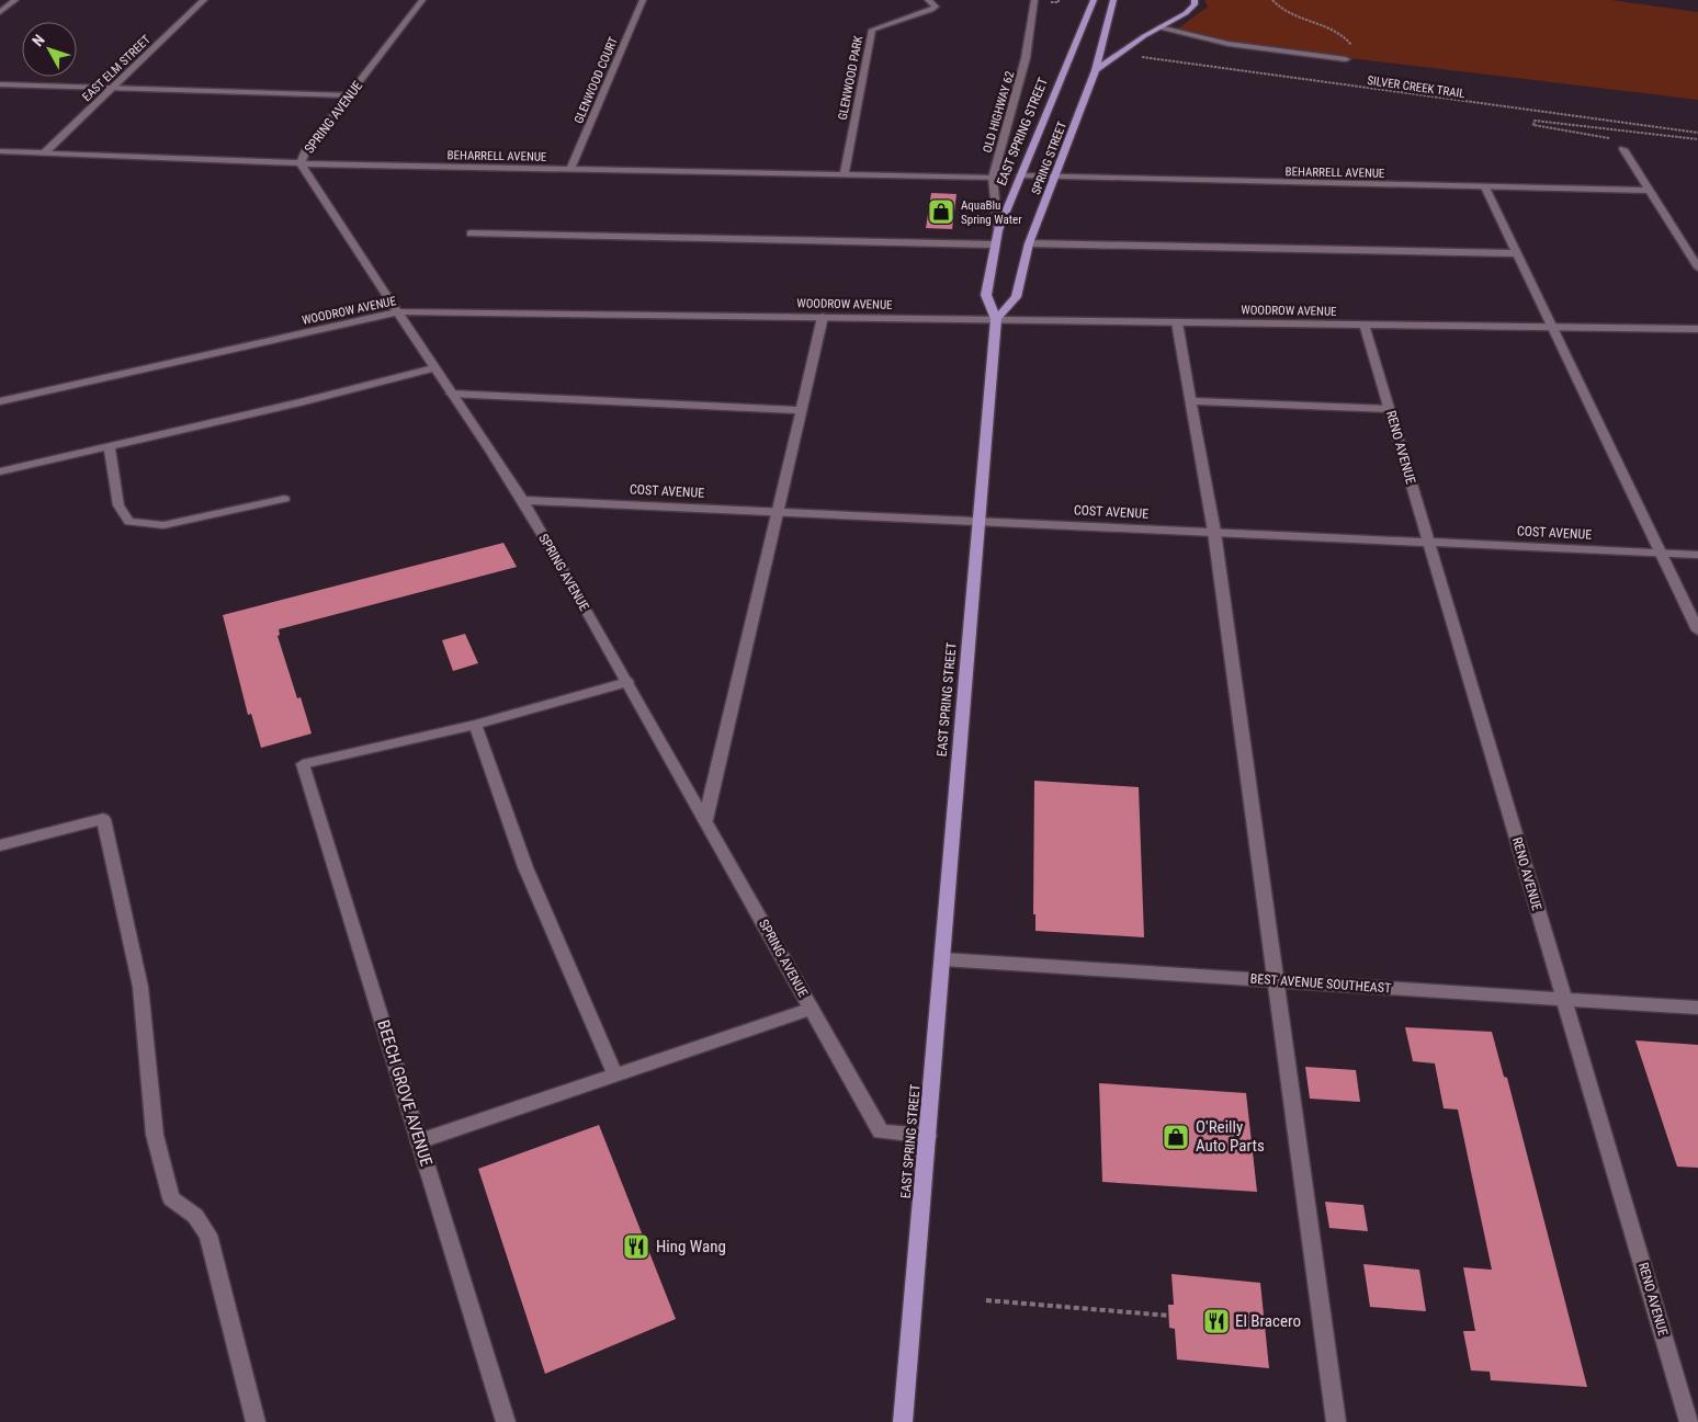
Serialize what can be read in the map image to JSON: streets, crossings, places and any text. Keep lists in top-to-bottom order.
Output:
{
  "streets": {
    "main road": ["EAST SPRING STREET", "SPRING STREET"],
    "street": [
      "EAST ELM STREET",
      "GLENWOOD PARK",
      "GLENWOOD COURT",
      "OLD HIGHWAY 62",
      "SPRING AVENUE",
      "BEHARRELL AVENUE",
      "WOODROW AVENUE",
      "RENO AVENUE",
      "COST AVENUE",
      "BEST AVENUE SOUTHEAST",
      "BEECH GROVE AVENUE"
    ],
    "path": ["SILVER CREEK TRAIL"]
  },
  "crossings": [
    ["EAST ELM STREET", "BEHARRELL AVENUE"],
    ["GLENWOOD PARK", "BEHARRELL AVENUE"],
    ["GLENWOOD COURT", "BEHARRELL AVENUE"],
    ["OLD HIGHWAY 62", "EAST SPRING STREET"],
    ["OLD HIGHWAY 62", "BEHARRELL AVENUE"],
    ["SPRING AVENUE", "EAST SPRING STREET"],
    ["SPRING AVENUE", "BEHARRELL AVENUE"],
    ["SPRING AVENUE", "WOODROW AVENUE"],
    ["SPRING AVENUE", "COST AVENUE"],
    ["EAST SPRING STREET", "BEHARRELL AVENUE"],
    ["EAST SPRING STREET", "SPRING STREET"],
    ["EAST SPRING STREET", "WOODROW AVENUE"],
    ["EAST SPRING STREET", "COST AVENUE"],
    ["EAST SPRING STREET", "BEST AVENUE SOUTHEAST"],
    ["BEHARRELL AVENUE", "SPRING STREET"],
    ["SPRING STREET", "WOODROW AVENUE"],
    ["WOODROW AVENUE", "RENO AVENUE"],
    ["RENO AVENUE", "COST AVENUE"],
    ["RENO AVENUE", "BEST AVENUE SOUTHEAST"]
  ],
  "places": {
    "shop": ["AquaBlu Spring Water", "O'Reilly Auto Parts"],
    "restaurant": ["Hing Wang", "El Bracero"]
  },
  "north": "top left"
}
